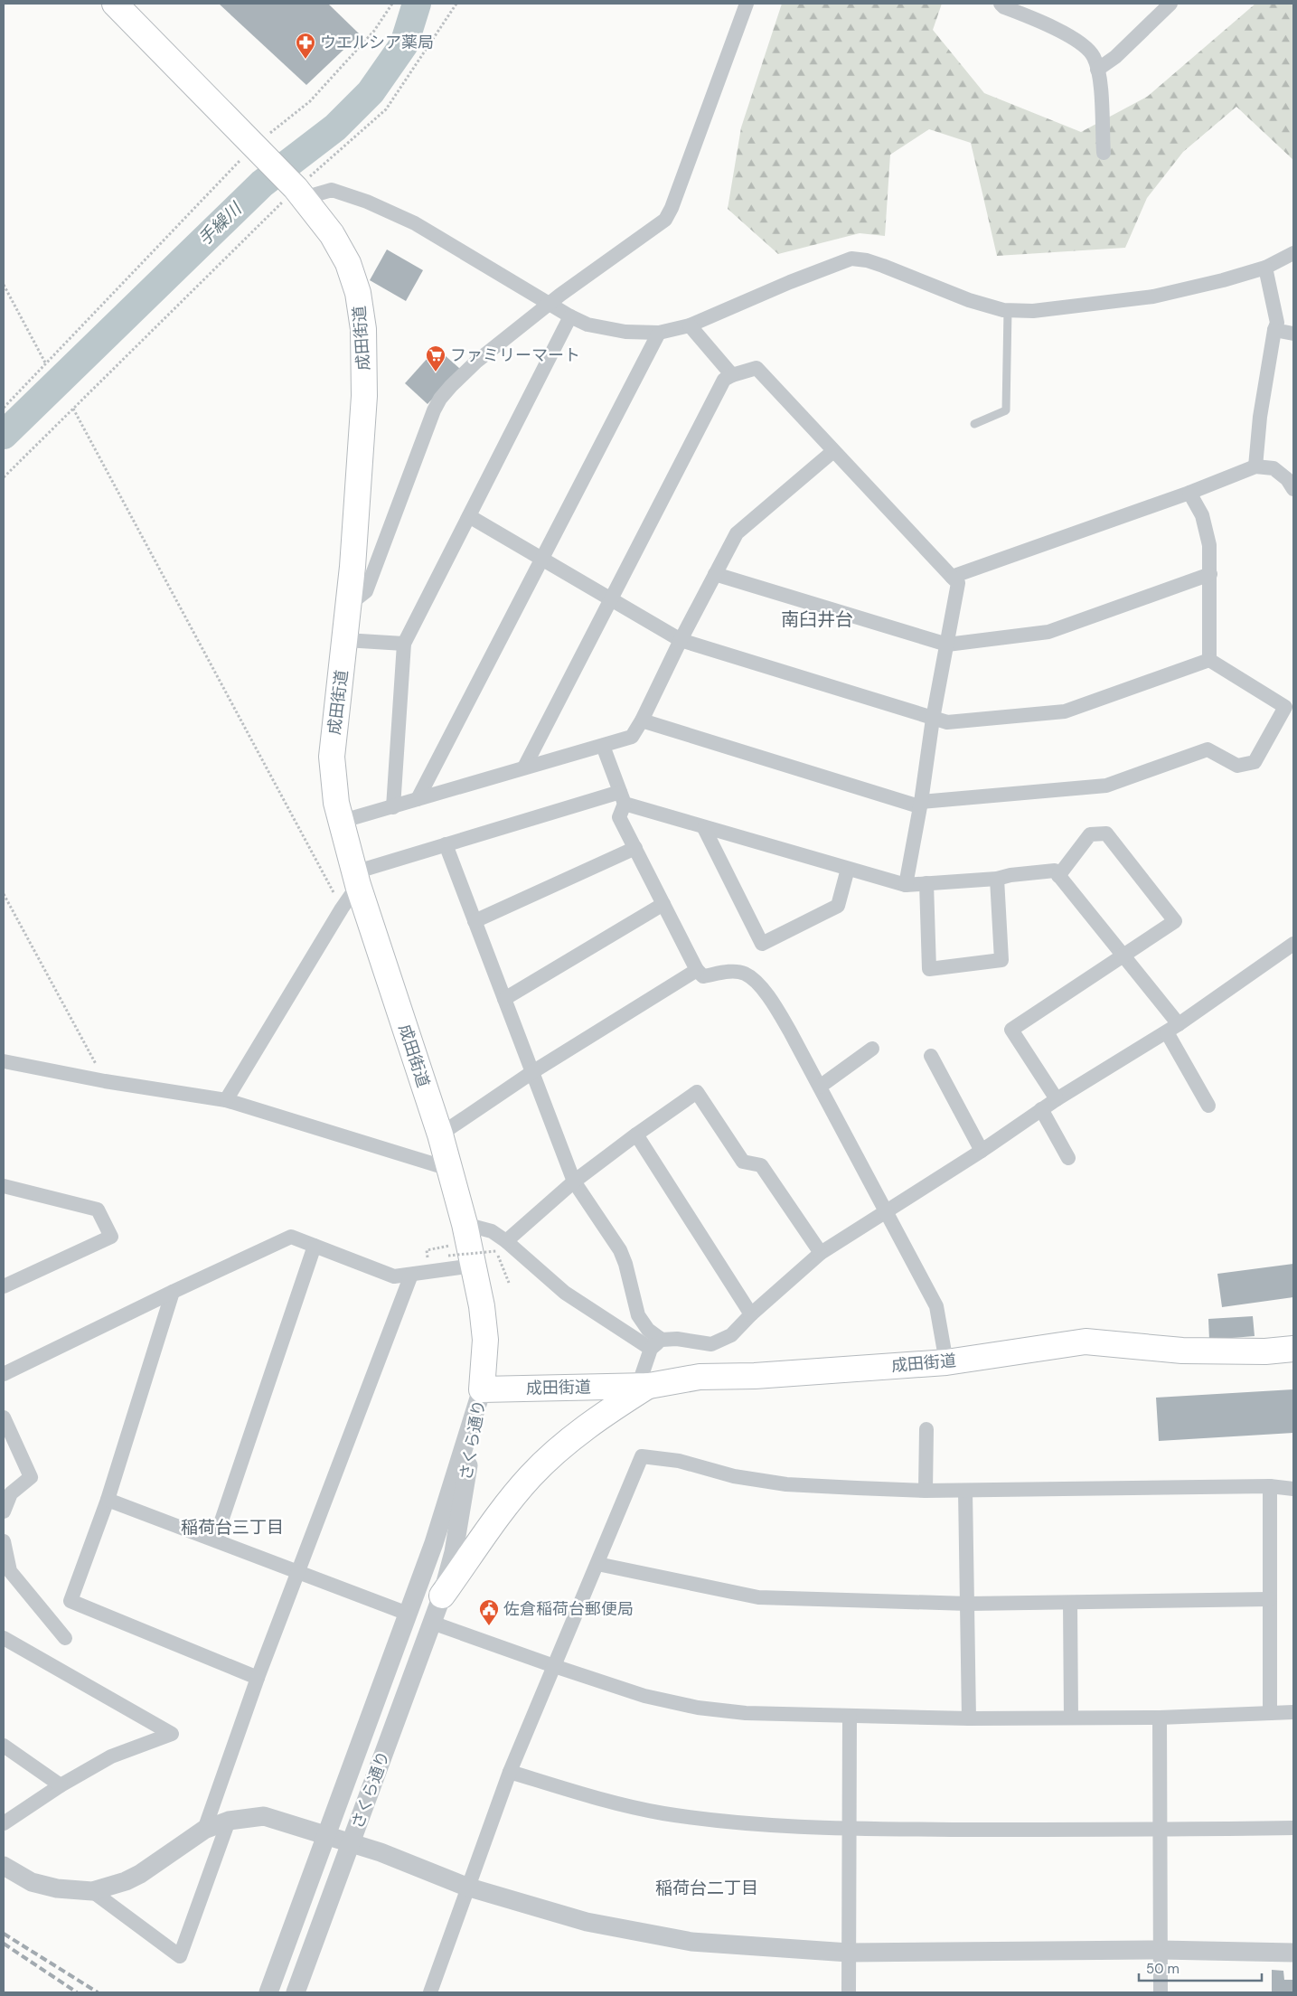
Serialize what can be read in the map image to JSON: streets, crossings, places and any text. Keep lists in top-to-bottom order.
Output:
{
  "streets": {
    "highway": ["成田街道"],
    "street": ["さくら通り"]
  },
  "crossings": [
    ["成田街道", "さくら通り"]
  ],
  "districts": ["南臼井台", "稲荷台三丁目", "稲荷台二丁目"],
  "water": ["手繰川"],
  "places": {
    "pharmacy": ["ウエルシア薬局"],
    "supermarket": ["ファミリーマート"],
    "public building": ["佐倉稲荷台郵便局"]
  },
  "scale_bar": "50 m"
}
